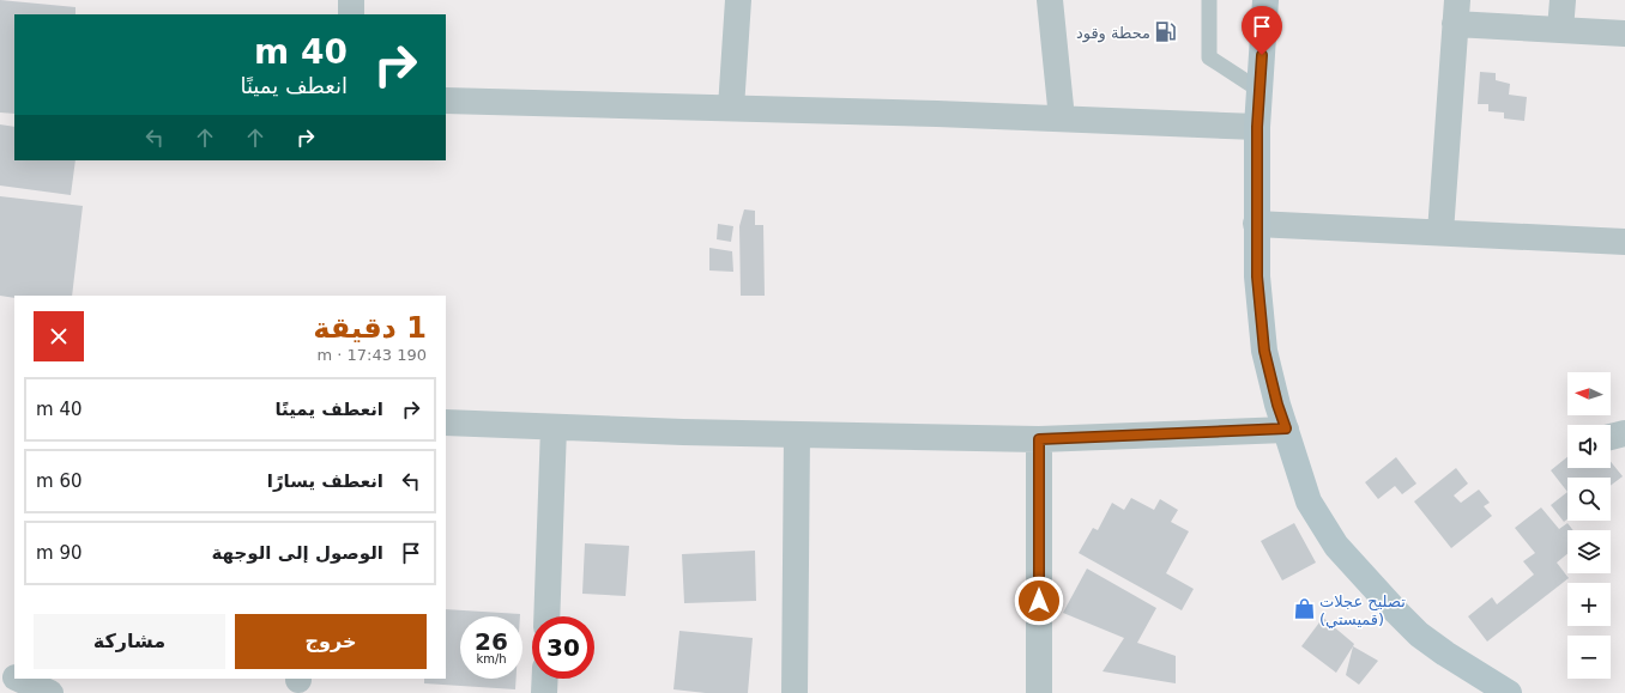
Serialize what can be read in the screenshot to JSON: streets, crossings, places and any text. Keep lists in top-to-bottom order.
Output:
{
  "places": {
    "fuel station": ["محطة وقود"],
    "shop": ["تصليح عجلات (قميستي)"]
  },
  "north": "left",
  "page": {
    "turn": ["40 m", "انعطف يمينًا"],
    "heading": ["1 دقيقة", "190 m · 17:43"],
    "map_buttons": ["+", "−"],
    "list": [
      {
        "name": "انعطف يمينًا",
        "value": "40 m"
      },
      {
        "name": "انعطف يسارًا",
        "value": "60 m"
      },
      {
        "name": "الوصول إلى الوجهة",
        "value": "90 m"
      }
    ],
    "buttons": ["خروج", "مشاركة"],
    "speed": "26 km/h",
    "limit": "30"
  }
}
